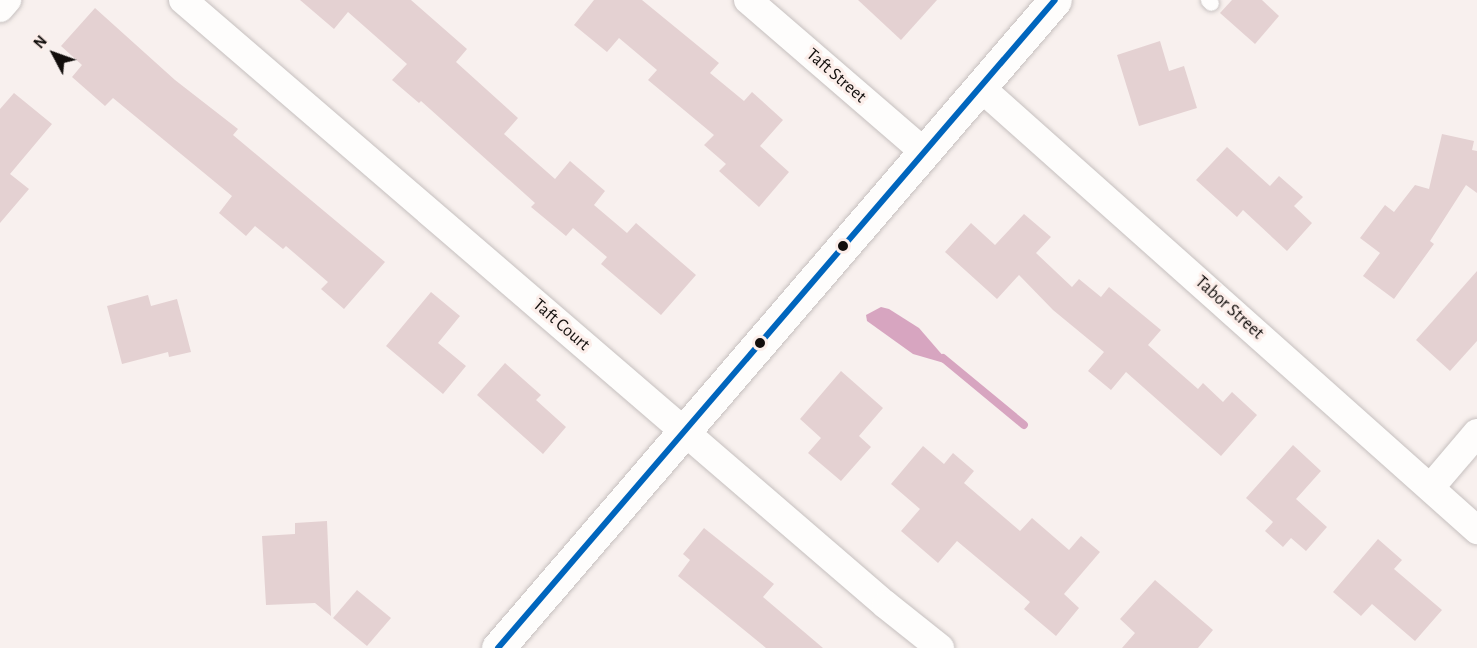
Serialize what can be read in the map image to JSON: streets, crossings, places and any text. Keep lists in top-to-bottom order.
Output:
{
  "streets": {
    "street": ["Taft Street", "Tabor Street", "Taft Court"]
  },
  "north": "top left"
}
